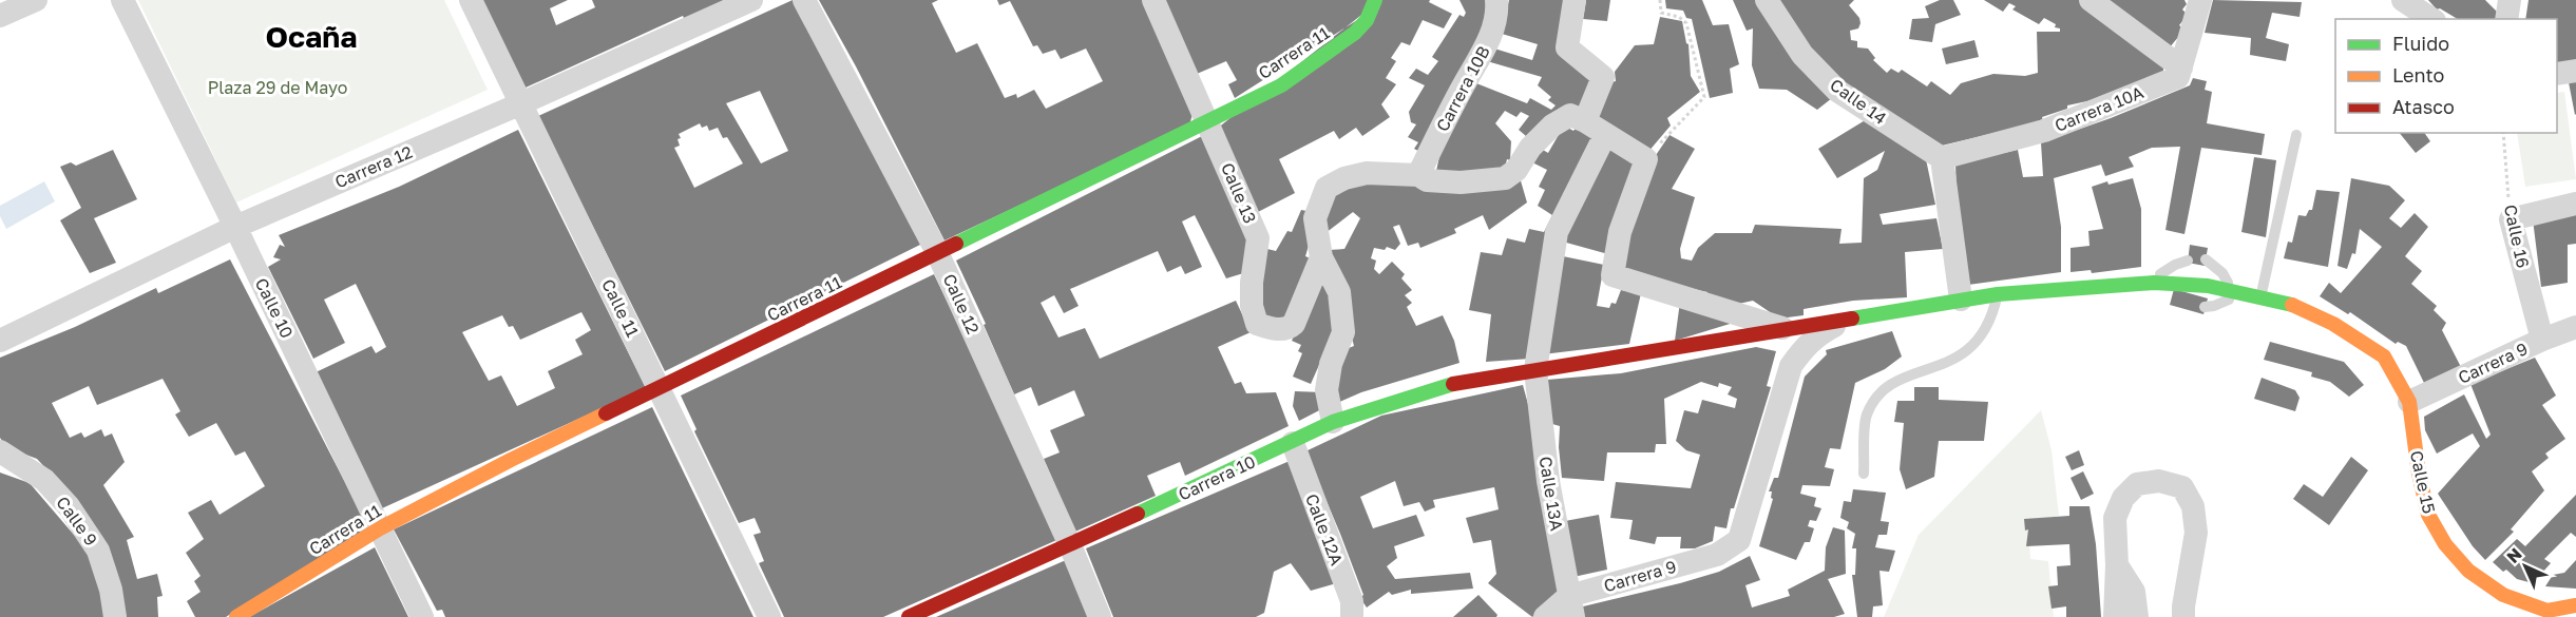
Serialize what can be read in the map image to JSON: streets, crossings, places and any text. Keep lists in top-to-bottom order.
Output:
{
  "streets": {
    "street": [
      "Carrera 11",
      "Carrera 10B",
      "Calle 14",
      "Carrera 10A",
      "Carrera 12",
      "Calle 13",
      "Calle 16",
      "Calle 12",
      "Calle 10",
      "Calle 11",
      "Carrera 9",
      "Carrera 10",
      "Calle 15",
      "Calle 13A",
      "Calle 9",
      "Calle 12A"
    ]
  },
  "crossings": [
    ["Carrera 11", "Calle 13"],
    ["Carrera 11", "Calle 12"],
    ["Carrera 11", "Calle 10"],
    ["Carrera 11", "Calle 11"],
    ["Calle 14", "Carrera 10A"],
    ["Carrera 12", "Calle 10"],
    ["Carrera 12", "Calle 11"],
    ["Calle 16", "Carrera 9"],
    ["Calle 12", "Carrera 10"],
    ["Carrera 9", "Carrera 10"],
    ["Carrera 9", "Calle 15"],
    ["Carrera 9", "Calle 13A"],
    ["Carrera 10", "Calle 15"],
    ["Carrera 10", "Calle 13A"],
    ["Carrera 10", "Calle 12A"]
  ],
  "districts": ["Ocaña"],
  "parks": ["Plaza 29 de Mayo"],
  "legend": ["Fluido", "Lento", "Atasco"],
  "north": "top left"
}
